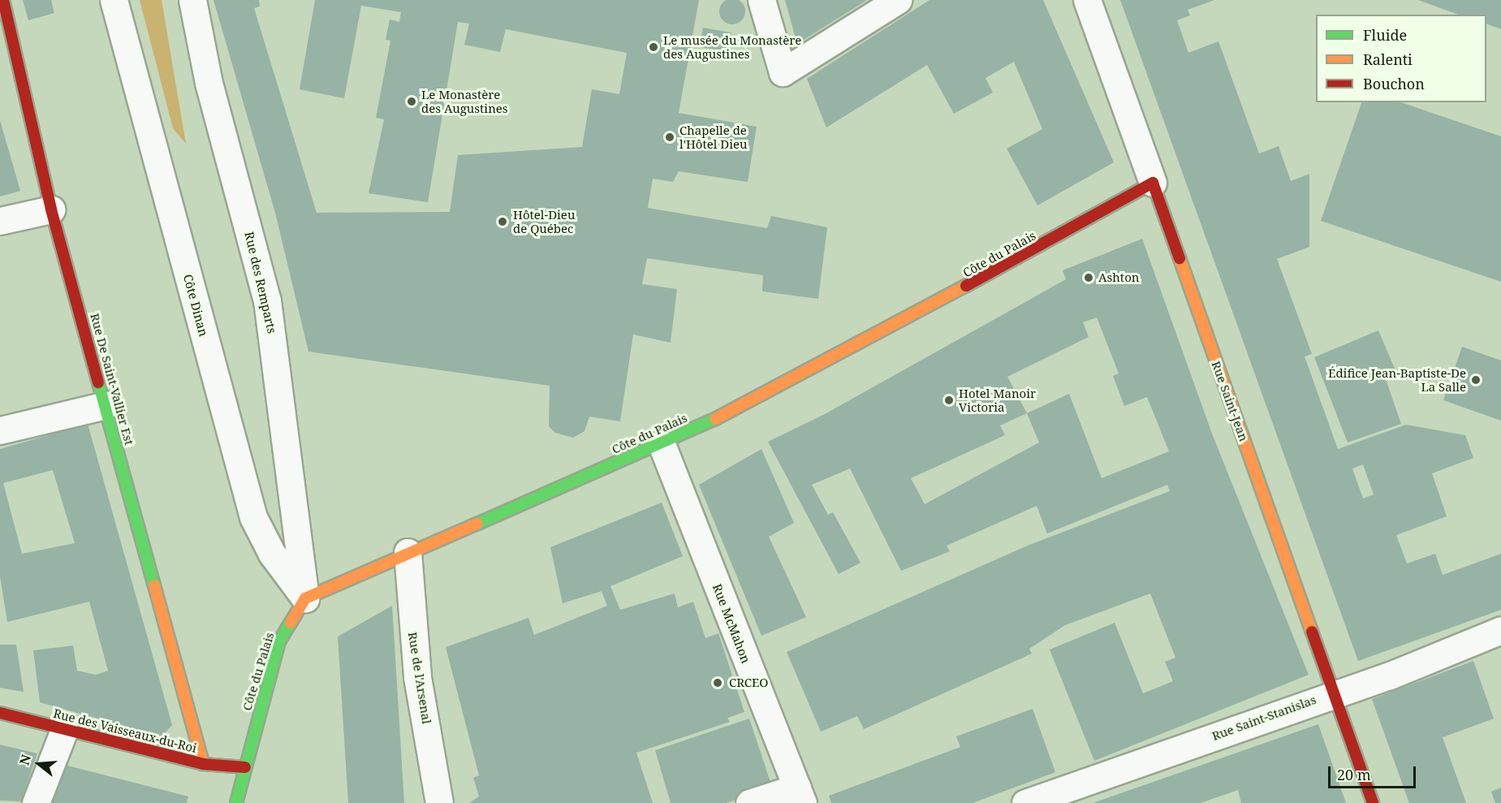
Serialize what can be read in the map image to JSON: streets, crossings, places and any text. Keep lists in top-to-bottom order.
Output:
{
  "streets": {
    "street": [
      "Côte du Palais",
      "Rue des Remparts",
      "Côte Dinan",
      "Rue De Saint-Vallier Est",
      "Rue Saint-Jean",
      "Rue McMahon",
      "Rue de l'Arsenal",
      "Rue Saint-Stanislas",
      "Rue des Vaisseaux-du-Roi"
    ]
  },
  "crossings": [
    ["Côte du Palais", "Rue des Remparts"],
    ["Côte du Palais", "Côte Dinan"],
    ["Côte du Palais", "Rue Saint-Jean"],
    ["Côte du Palais", "Rue McMahon"],
    ["Côte du Palais", "Rue de l'Arsenal"],
    ["Côte du Palais", "Rue des Vaisseaux-du-Roi"],
    ["Rue des Remparts", "Côte Dinan"],
    ["Rue De Saint-Vallier Est", "Rue des Vaisseaux-du-Roi"],
    ["Rue Saint-Jean", "Rue Saint-Stanislas"]
  ],
  "places": [
    "Le musée du Monastère des Augustines",
    "Le Monastère des Augustines",
    "Chapelle de l'Hôtel Dieu",
    "Hôtel-Dieu de Québec",
    "Ashton",
    "Édifice Jean-Baptiste-De La Salle",
    "Hotel Manoir Victoria",
    "CRCEO"
  ],
  "legend": ["Fluide", "Ralenti", "Bouchon"],
  "scale_bar": "20 m",
  "north": "left"
}
